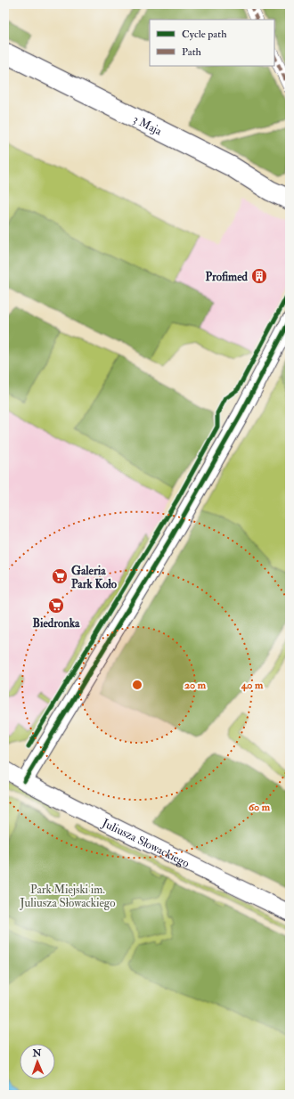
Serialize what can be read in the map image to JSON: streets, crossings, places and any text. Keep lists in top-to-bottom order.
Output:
{
  "streets": {
    "street": ["3 Maja", "Juliusza Słowackiego"]
  },
  "parks": ["Park Miejski im. Juliusza Słowackiego"],
  "places": {
    "building": ["Profimed"],
    "supermarket": ["Galeria Park Koło", "Biedronka"]
  },
  "legend": ["Cycle path", "Path"],
  "north": "top",
  "rings": ["20 m", "40 m", "60 m"]
}
